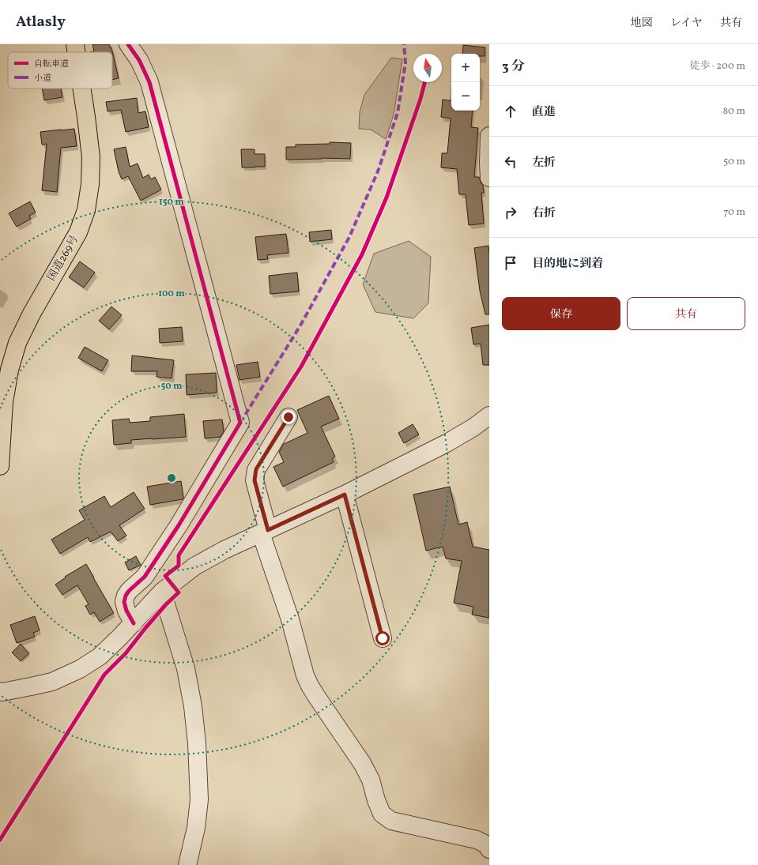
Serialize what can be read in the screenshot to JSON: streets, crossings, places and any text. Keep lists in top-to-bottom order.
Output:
{
  "streets": {
    "highway": ["国道269号"]
  },
  "legend": ["自転車道", "小道"],
  "north": "top",
  "page": {
    "header": "Atlasly",
    "nav": ["地図", "レイヤ", "共有"],
    "heading": ["3 分", "徒歩 · 200 m"],
    "map_buttons": ["+", "−"],
    "list": [
      ["直進", "80 m"],
      ["左折", "50 m"],
      ["右折", "70 m"],
      "目的地に到着"
    ],
    "buttons": ["保存", "共有"]
  },
  "rings": ["150 m", "100 m", "50 m"]
}
